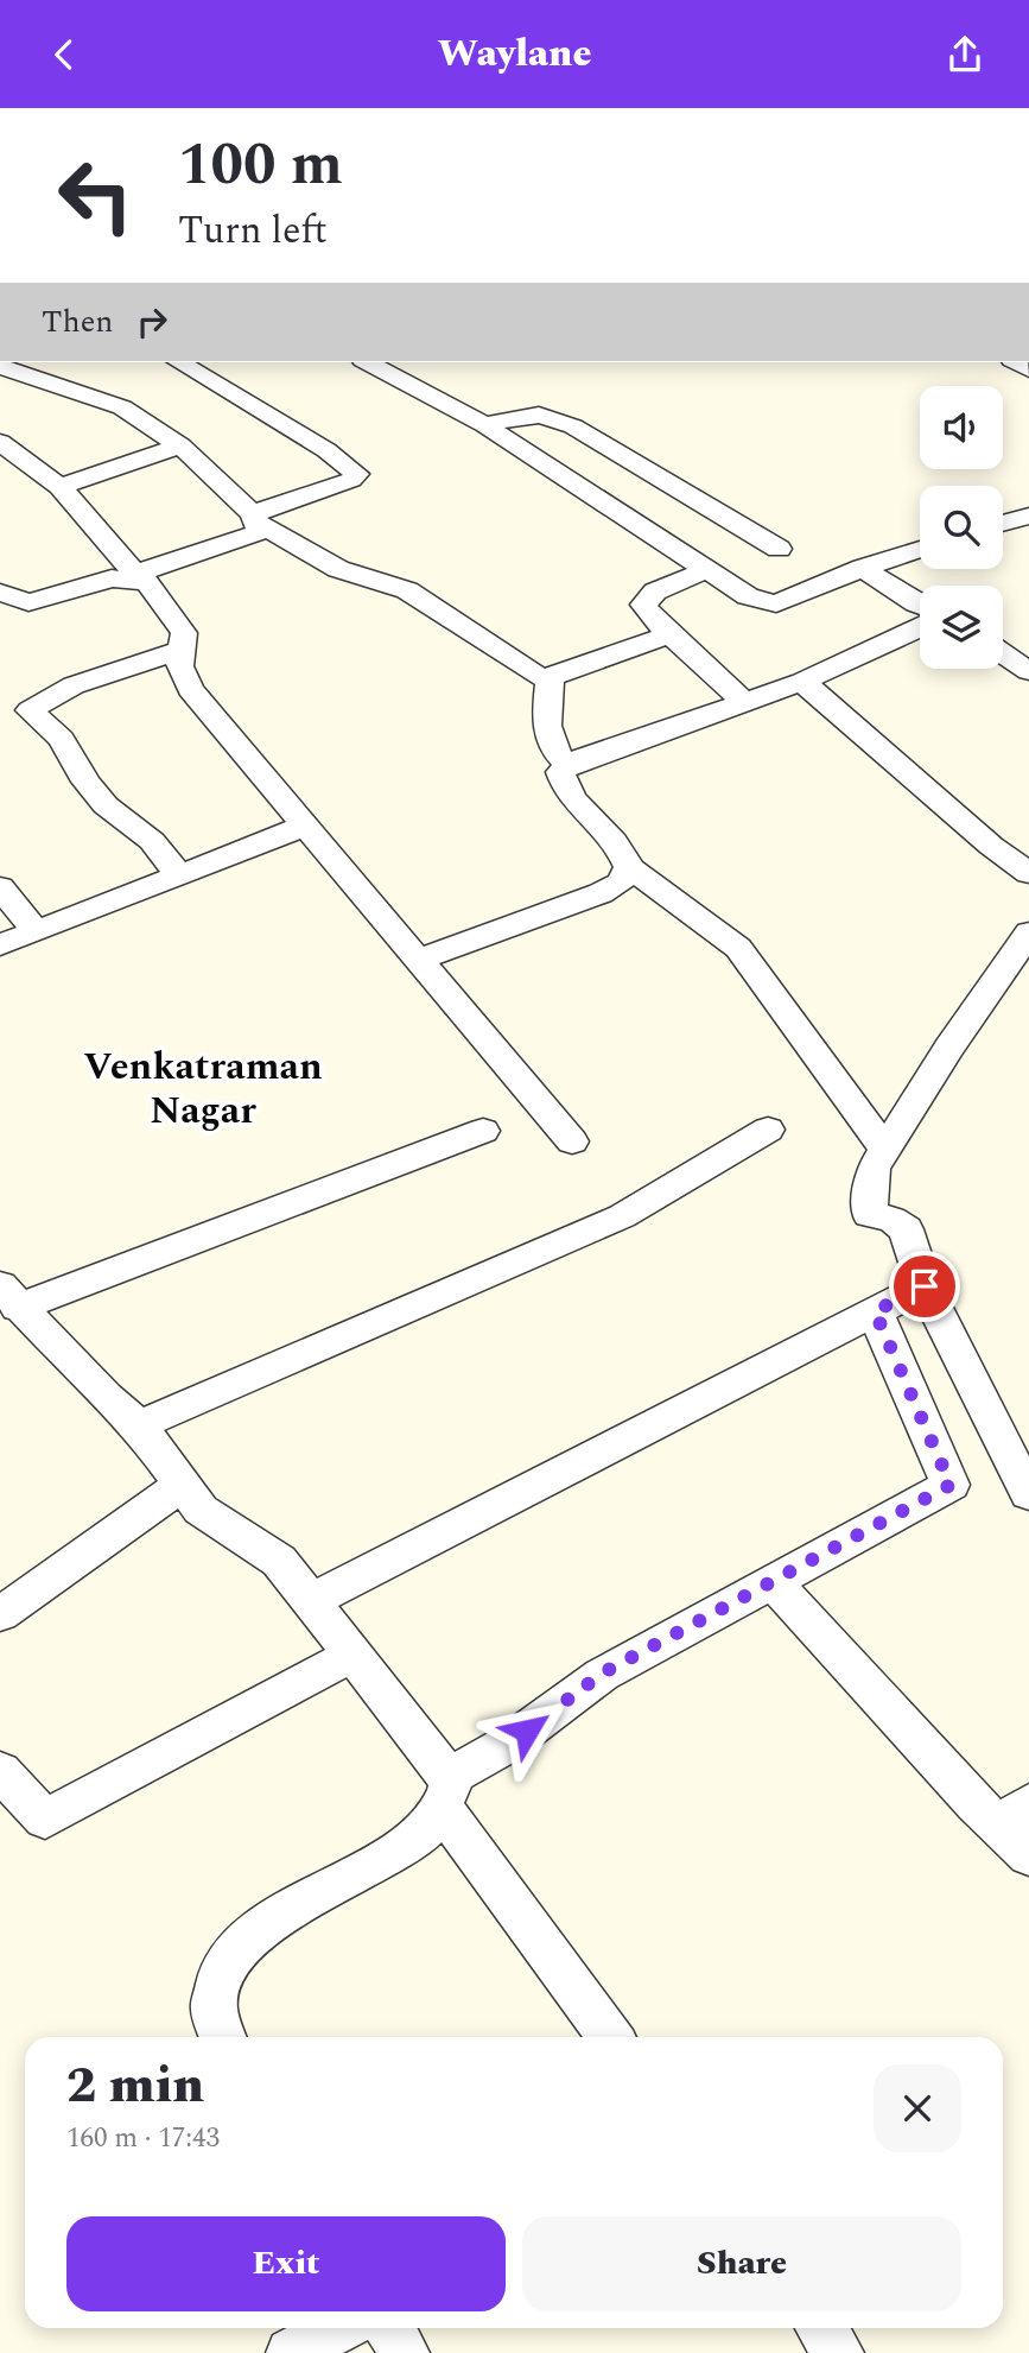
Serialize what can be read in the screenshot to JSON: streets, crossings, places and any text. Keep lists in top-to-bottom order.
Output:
{
  "districts": ["Venkatraman Nagar"],
  "page": {
    "header": "Waylane",
    "turn": ["100 m", "Turn left"],
    "then": "Then",
    "heading": ["2 min", "160 m · 17:43"],
    "buttons": ["Exit", "Share"]
  }
}
